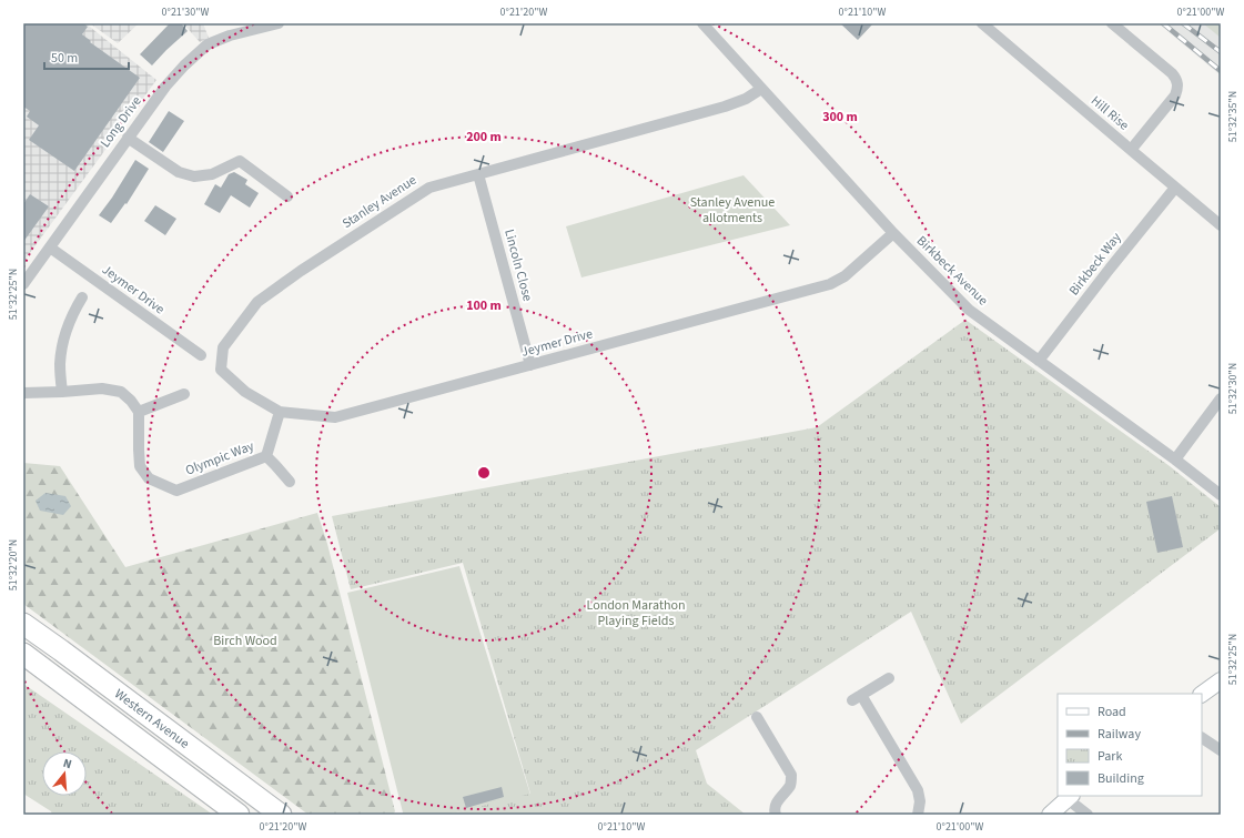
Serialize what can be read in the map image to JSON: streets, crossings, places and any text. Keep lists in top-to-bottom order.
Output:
{
  "streets": {
    "highway": ["Western Avenue"],
    "street": [
      "Hill Rise",
      "Long Drive",
      "Stanley Avenue",
      "Birkbeck Way",
      "Lincoln Close",
      "Birkbeck Avenue",
      "Jeymer Drive",
      "Olympic Way"
    ]
  },
  "crossings": [
    ["Hill Rise", "Birkbeck Way"],
    ["Long Drive", "Jeymer Drive"],
    ["Stanley Avenue", "Lincoln Close"],
    ["Stanley Avenue", "Birkbeck Avenue"],
    ["Stanley Avenue", "Jeymer Drive"],
    ["Birkbeck Way", "Birkbeck Avenue"],
    ["Lincoln Close", "Jeymer Drive"],
    ["Birkbeck Avenue", "Jeymer Drive"],
    ["Jeymer Drive", "Olympic Way"]
  ],
  "parks": ["Stanley Avenue allotments", "London Marathon Playing Fields", "Birch Wood"],
  "legend": [
    "Road",
    "Railway",
    "Park",
    "Building"
  ],
  "scale_bar": "50 m",
  "north": "top",
  "coordinates": [
    "0°21'30\"W",
    "0°21'20\"W",
    "0°21'10\"W",
    "0°21'00\"W",
    "51°32'35\"N",
    "51°32'25\"N",
    "51°32'30\"N",
    "51°32'20\"N"
  ],
  "rings": ["300 m", "200 m", "100 m"]
}
